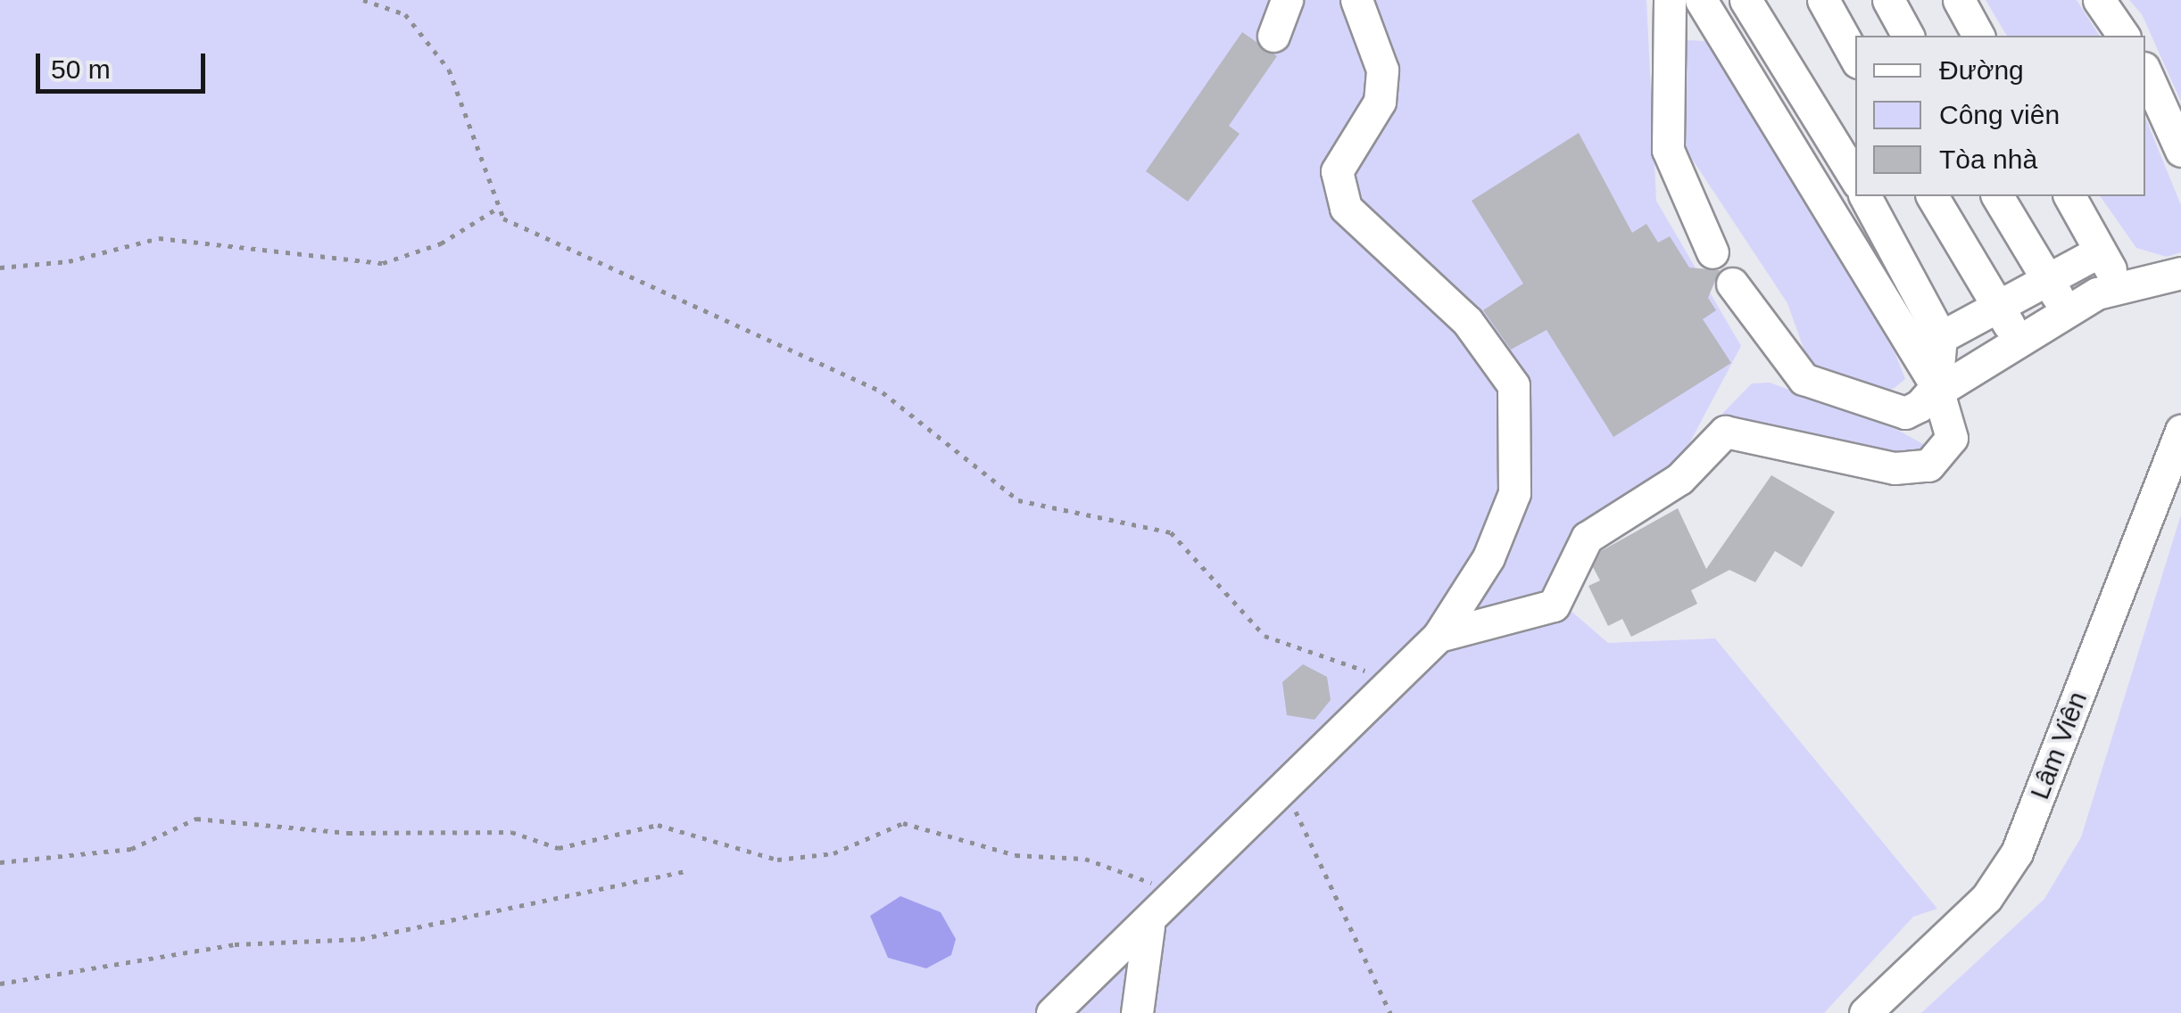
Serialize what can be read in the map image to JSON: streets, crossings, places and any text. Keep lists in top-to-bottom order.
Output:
{
  "streets": {
    "street": ["Lâm Viên"]
  },
  "legend": ["Đường", "Công viên", "Tòa nhà"],
  "scale_bar": "50 m"
}
